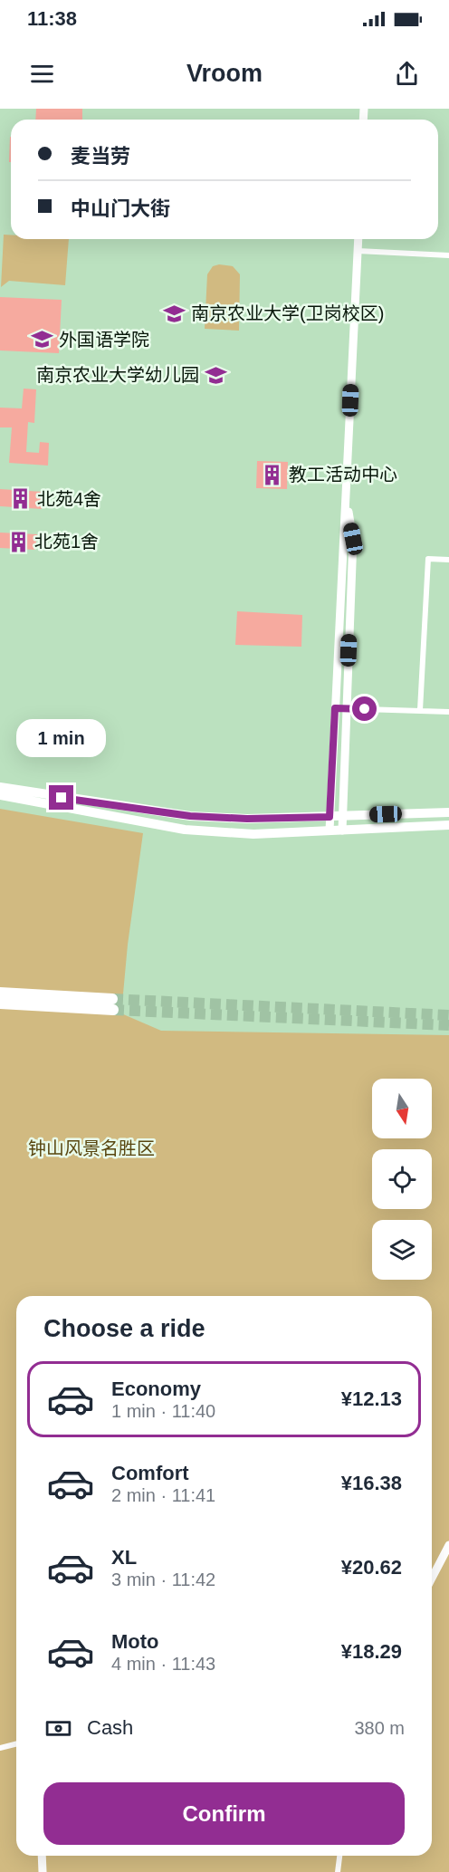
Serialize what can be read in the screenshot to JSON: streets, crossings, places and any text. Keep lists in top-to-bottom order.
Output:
{
  "parks": ["钟山风景名胜区"],
  "places": {
    "school or university": ["南京农业大学(卫岗校区)", "外国语学院", "南京农业大学幼儿园"],
    "building": ["教工活动中心", "北苑4舍", "北苑1舍"]
  },
  "north": "bottom",
  "page": {
    "status": "11:38",
    "header": "Vroom",
    "banner": ["麦当劳", "中山门大街"],
    "bubble": "1 min",
    "heading": "Choose a ride",
    "list": [
      {
        "name": "Economy",
        "note": "1 min · 11:40",
        "value": "¥12.13"
      },
      {
        "name": "Comfort",
        "note": "2 min · 11:41",
        "value": "¥16.38"
      },
      {
        "name": "XL",
        "note": "3 min · 11:42",
        "value": "¥20.62"
      },
      {
        "name": "Moto",
        "note": "4 min · 11:43",
        "value": "¥18.29"
      }
    ],
    "pay": ["Cash", "380 m"],
    "buttons": "Confirm"
  }
}
